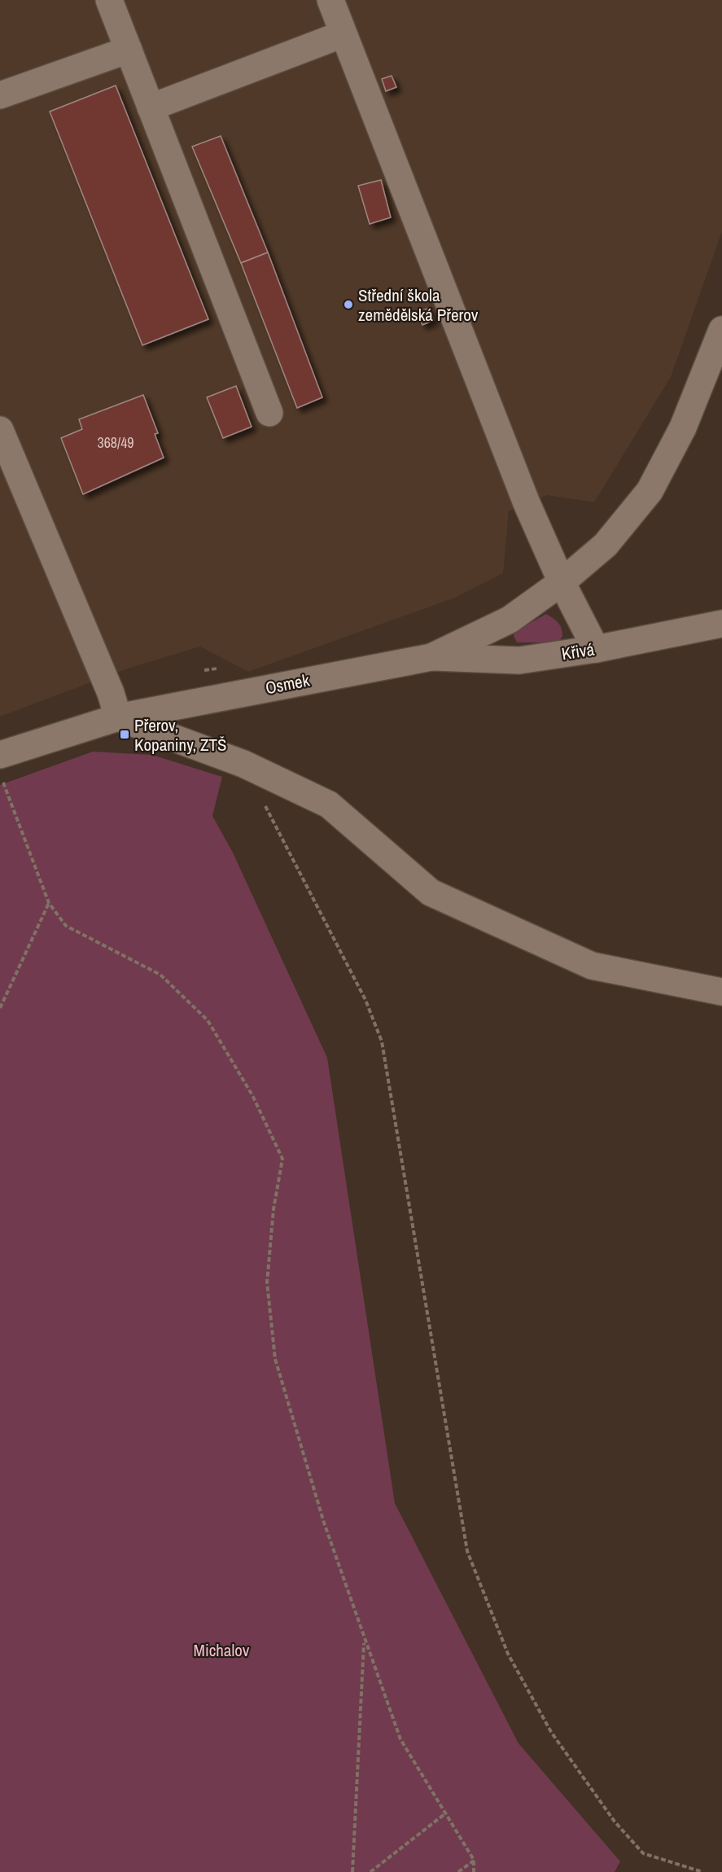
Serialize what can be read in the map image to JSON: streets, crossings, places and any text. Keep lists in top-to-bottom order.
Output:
{
  "streets": {
    "street": ["Křivá", "Osmek"]
  },
  "crossings": [
    ["Křivá", "Osmek"]
  ],
  "parks": ["Michalov"],
  "places": {
    "other": ["Střední škola zemědělská Přerov"],
    "transit": ["Přerov, Kopaniny, ZTŠ"]
  },
  "house_numbers": ["368/49"]
}
